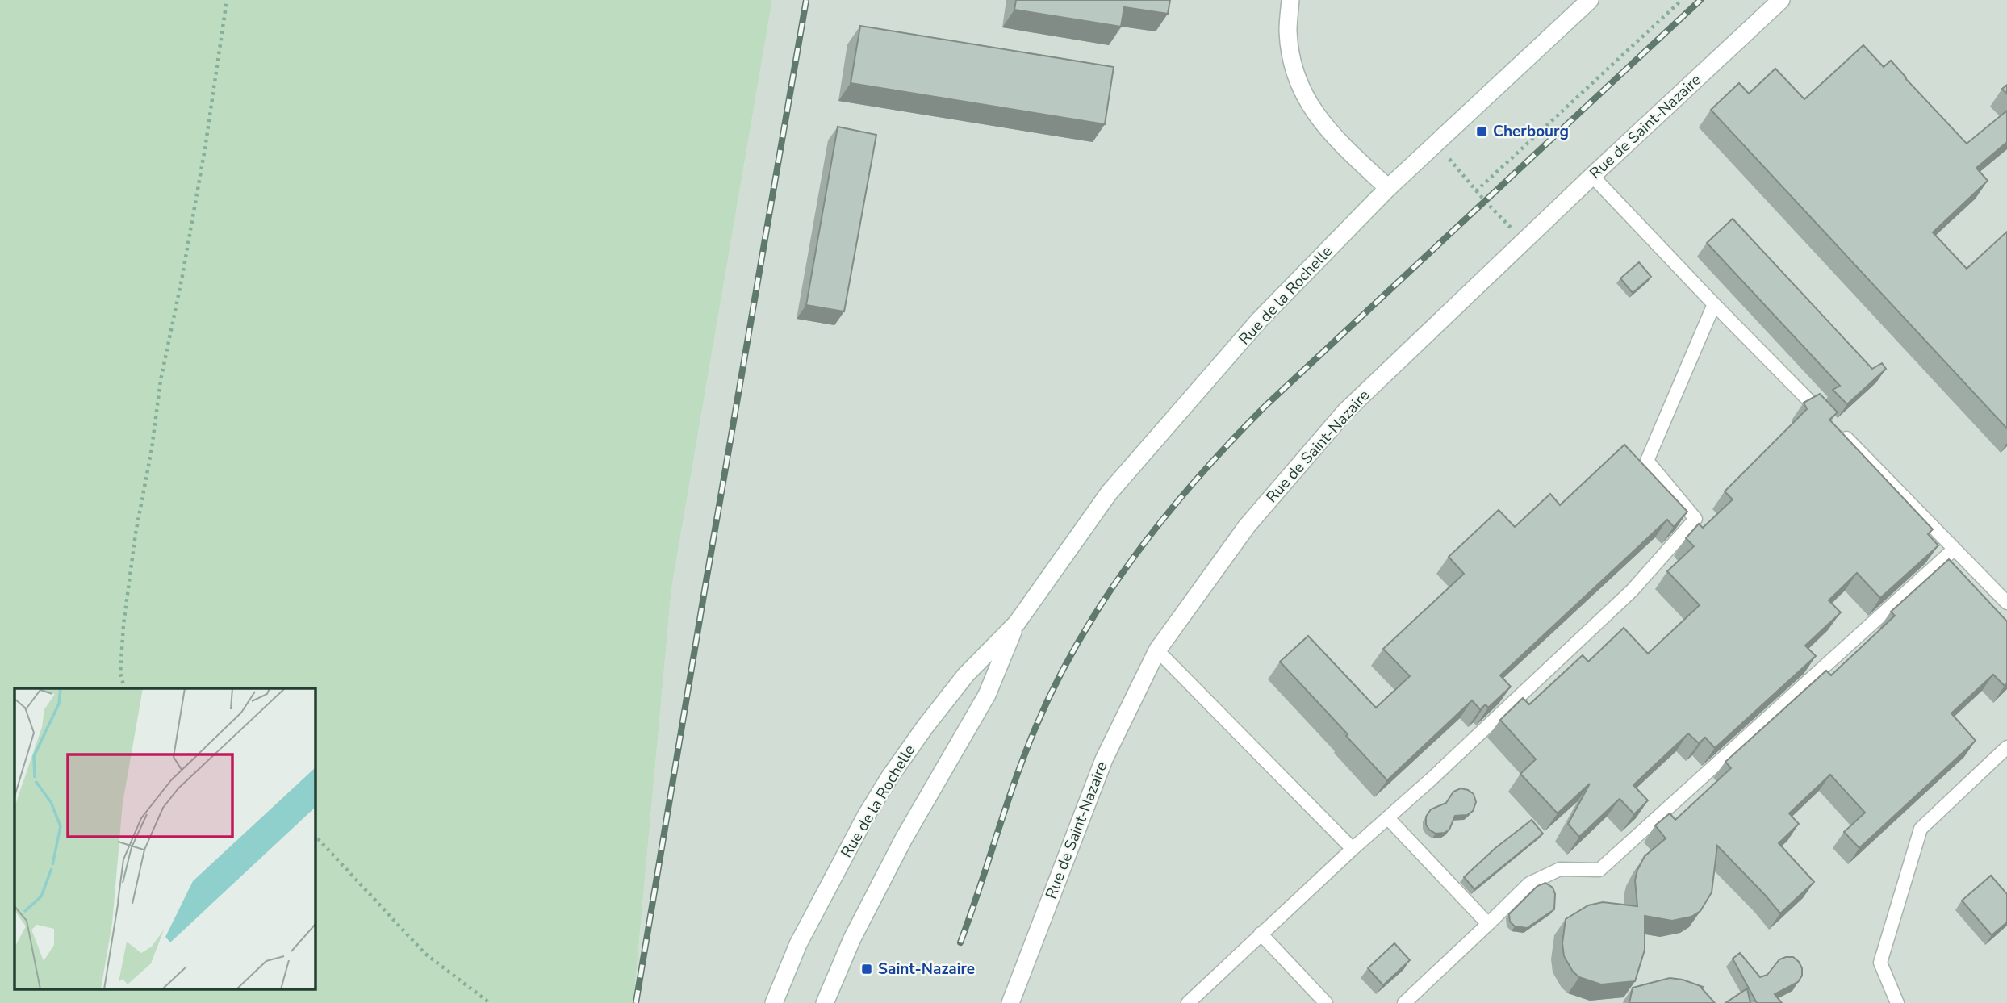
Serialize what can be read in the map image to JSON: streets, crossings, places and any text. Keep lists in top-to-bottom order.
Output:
{
  "streets": {
    "main road": ["Rue de Saint-Nazaire", "Rue de la Rochelle"]
  },
  "places": {
    "transit": ["Cherbourg", "Saint-Nazaire"]
  }
}
